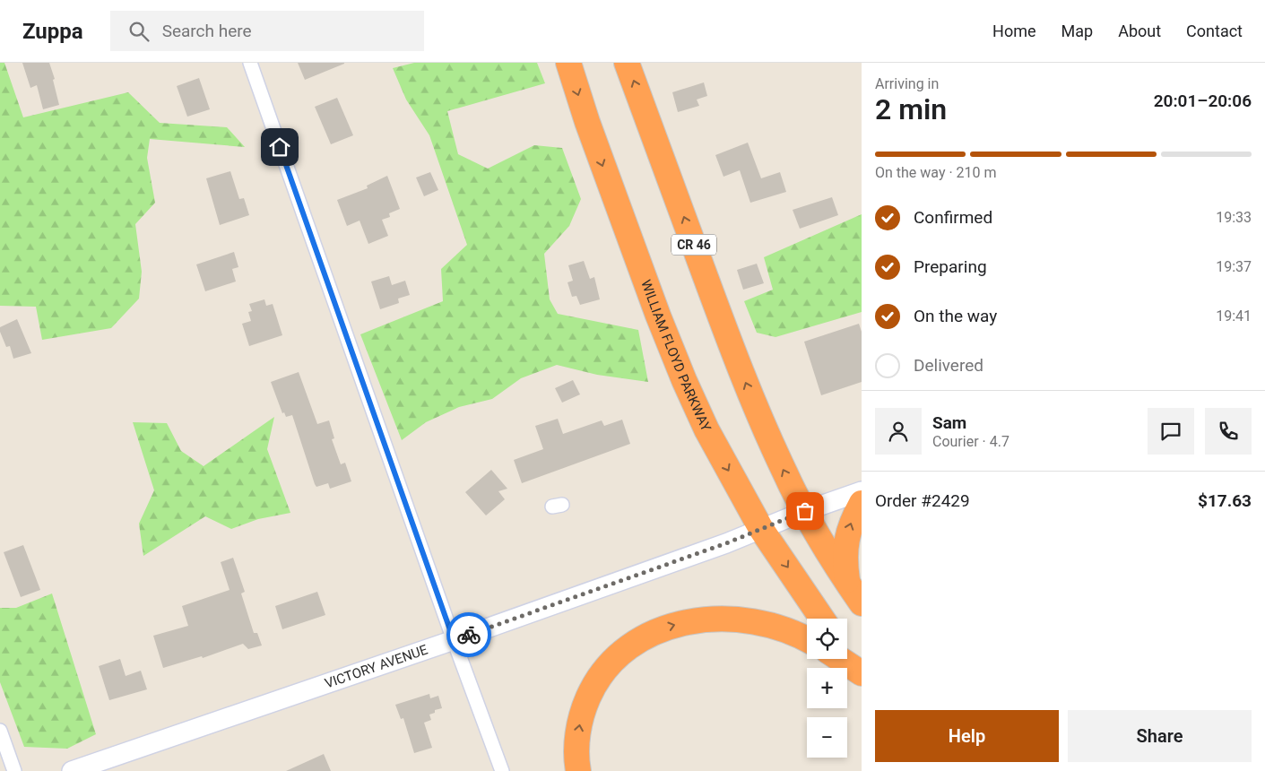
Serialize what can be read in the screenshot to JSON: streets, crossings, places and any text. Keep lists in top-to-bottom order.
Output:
{
  "streets": {
    "highway": ["CR 46", "WILLIAM FLOYD PARKWAY"],
    "street": ["VICTORY AVENUE"]
  },
  "crossings": [
    ["CR 46", "VICTORY AVENUE"],
    ["WILLIAM FLOYD PARKWAY", "VICTORY AVENUE"]
  ],
  "page": {
    "header": "Zuppa",
    "search": "Search here",
    "nav": [
      "Home",
      "Map",
      "About",
      "Contact"
    ],
    "heading": ["2 min", "Arriving in", "20:01–20:06"],
    "panel": [
      "Sam",
      "Courier · 4.7",
      "Order #2429",
      "$17.63"
    ],
    "bar": "On the way · 210 m",
    "list": [
      ["Confirmed", "19:33"],
      ["Preparing", "19:37"],
      ["On the way", "19:41"],
      "Delivered"
    ],
    "map_buttons": ["+", "−"],
    "buttons": ["Help", "Share"]
  }
}
